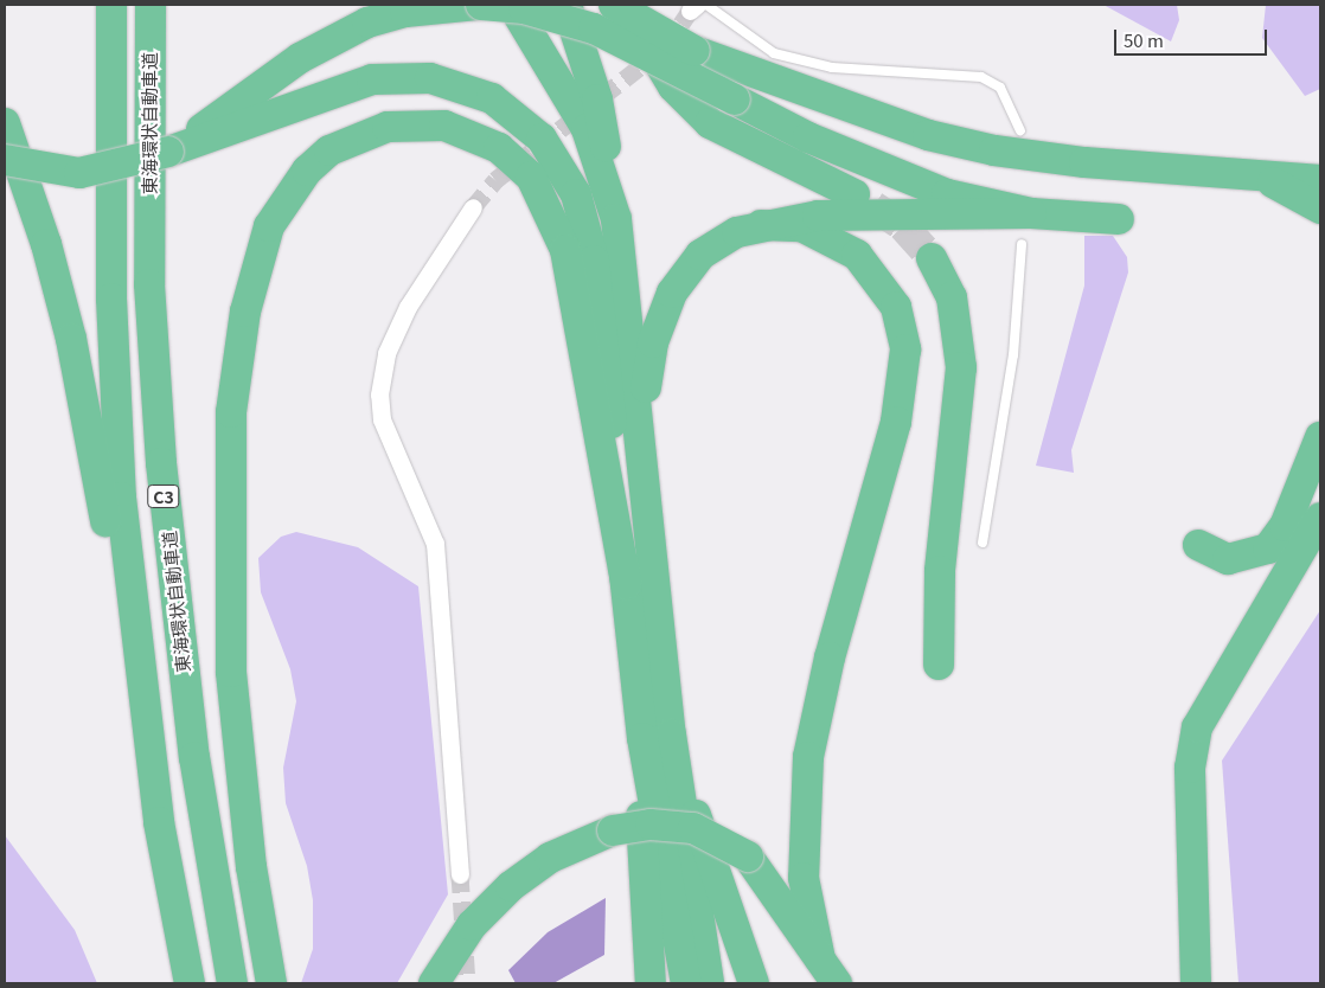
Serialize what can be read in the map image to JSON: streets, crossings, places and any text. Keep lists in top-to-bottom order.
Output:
{
  "streets": {
    "highway": ["東海環状自動車道", "C3"]
  },
  "scale_bar": "50 m"
}
